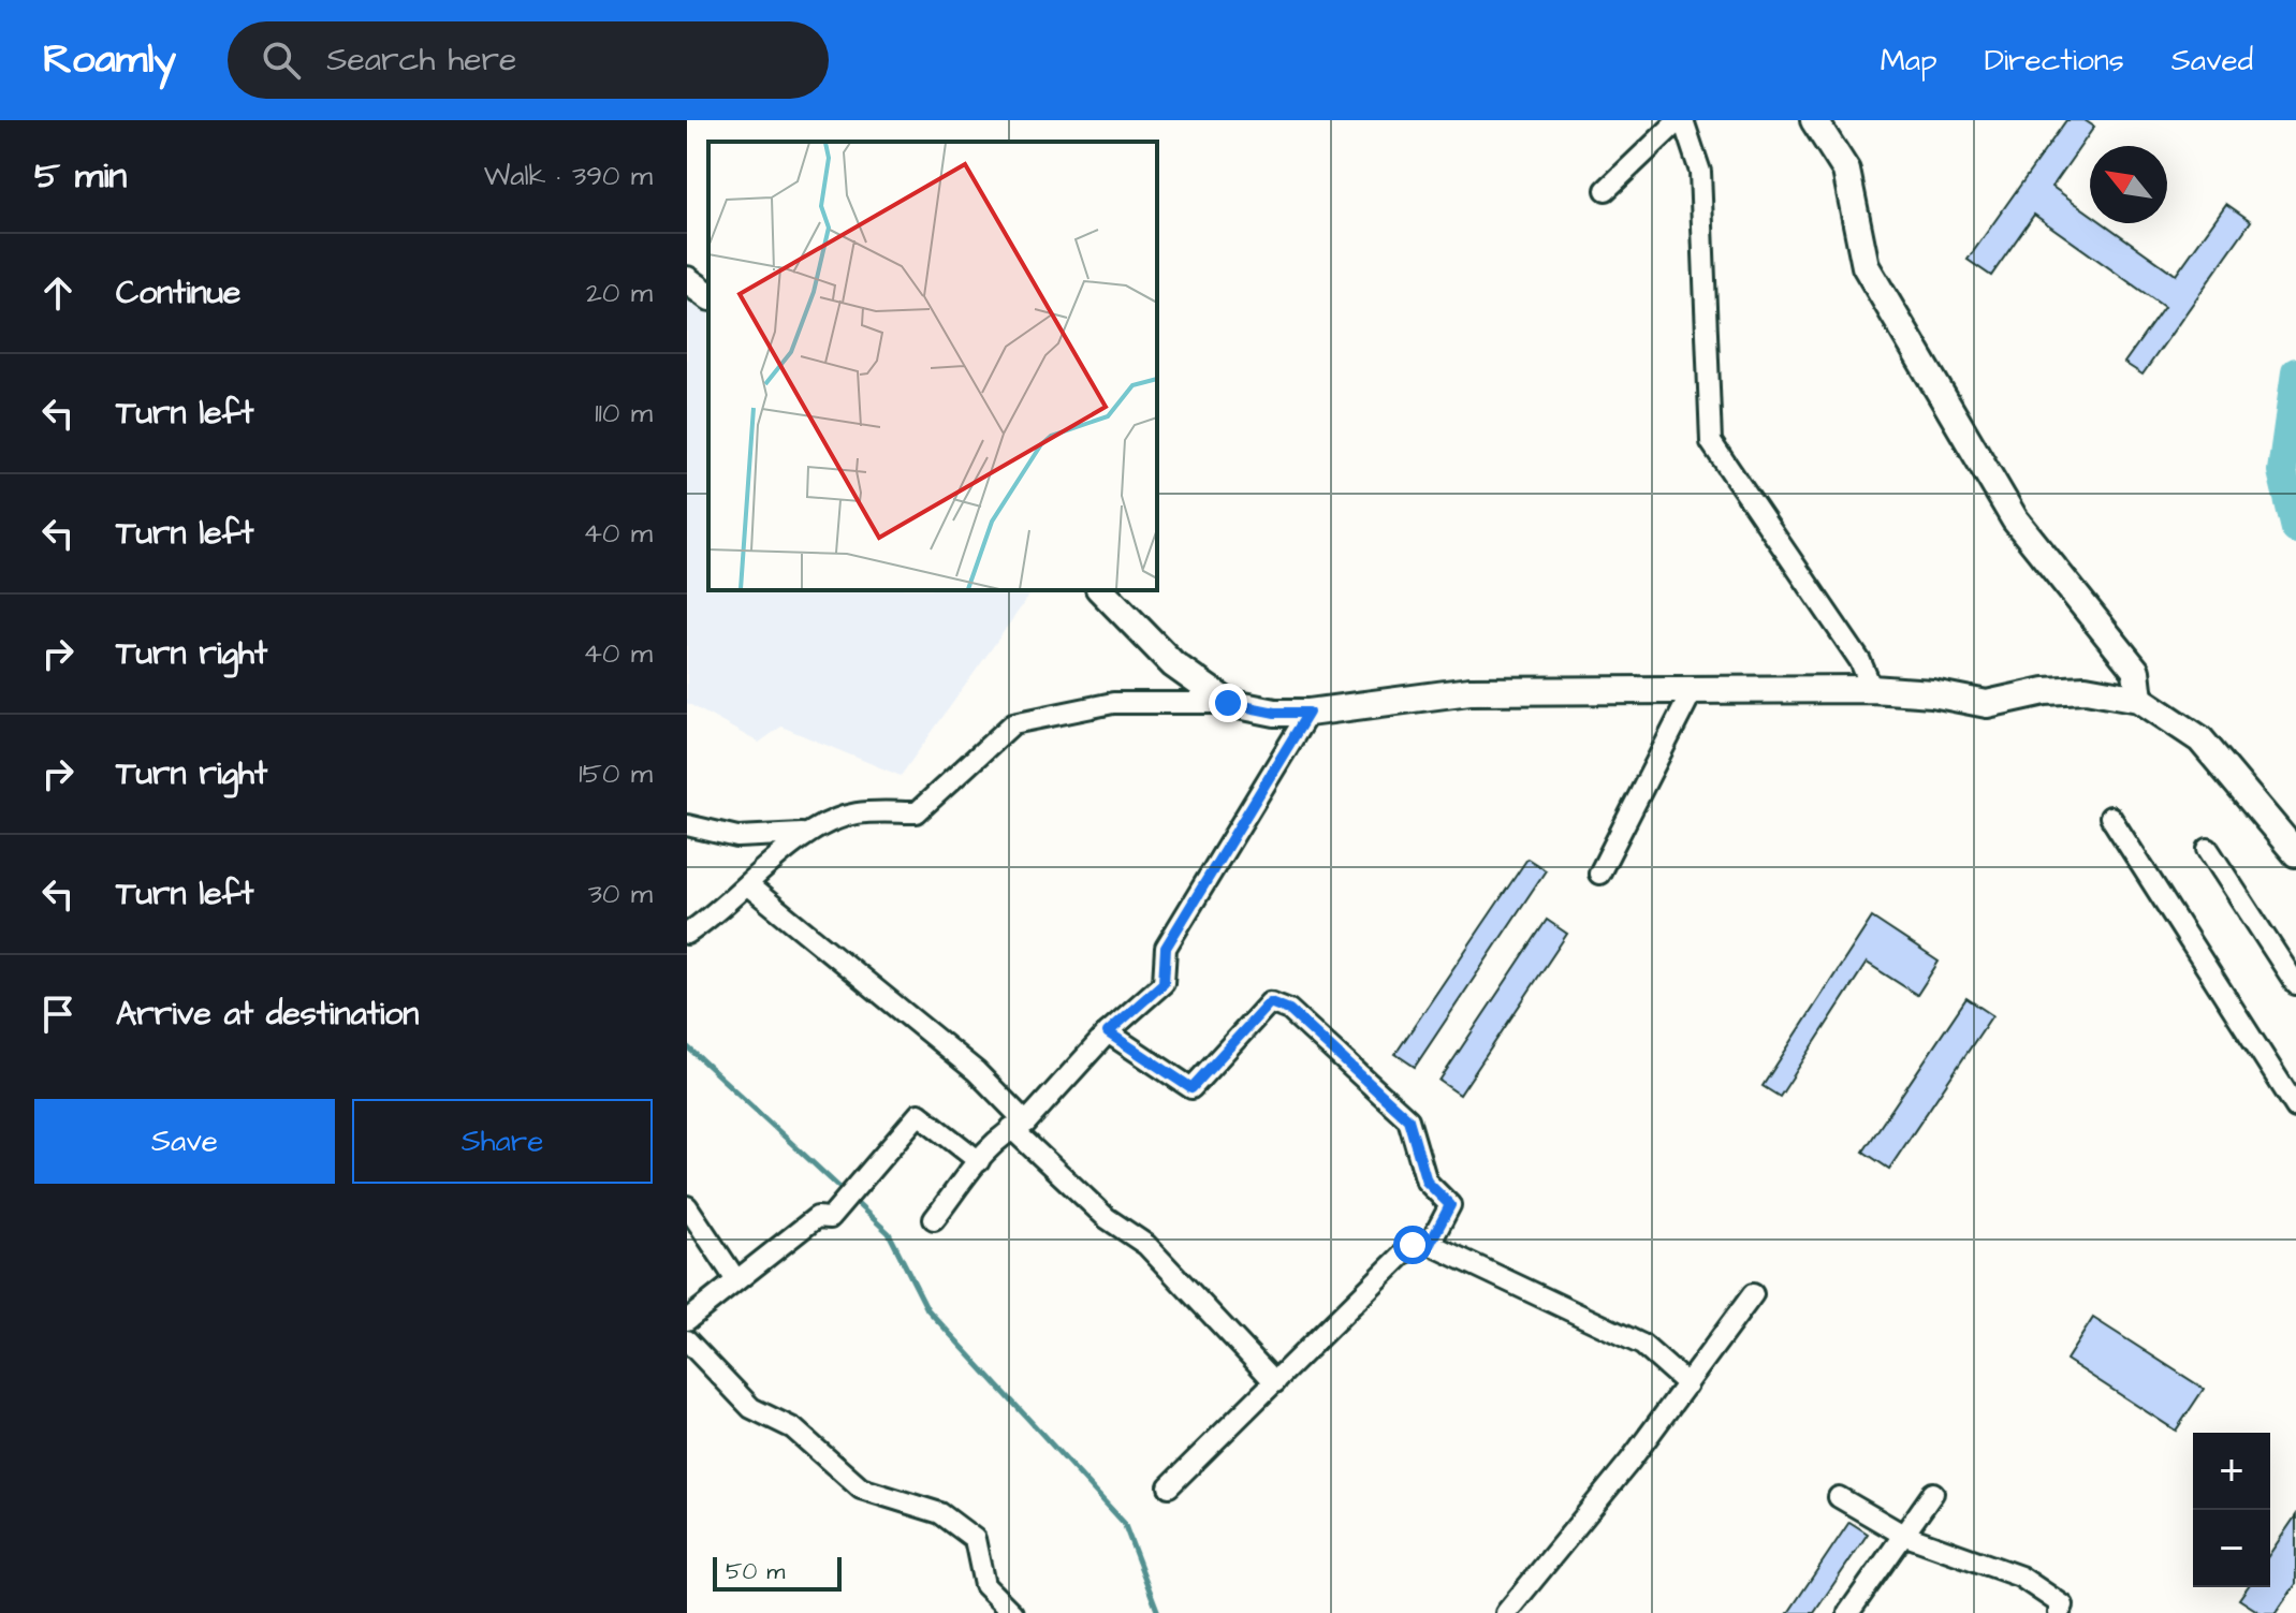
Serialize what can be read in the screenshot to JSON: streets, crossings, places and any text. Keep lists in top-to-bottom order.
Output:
{
  "scale_bar": "50 m",
  "north": "top left",
  "page": {
    "header": "Roamly",
    "search": "Search here",
    "nav": ["Map", "Directions", "Saved"],
    "heading": ["5 min", "Walk · 390 m"],
    "list": [
      ["Continue", "20 m"],
      ["Turn left", "110 m"],
      ["Turn left", "40 m"],
      ["Turn right", "40 m"],
      ["Turn right", "150 m"],
      ["Turn left", "30 m"],
      "Arrive at destination"
    ],
    "buttons": ["Save", "Share"],
    "map_buttons": ["+", "−"],
    "scale": "50 m"
  }
}
